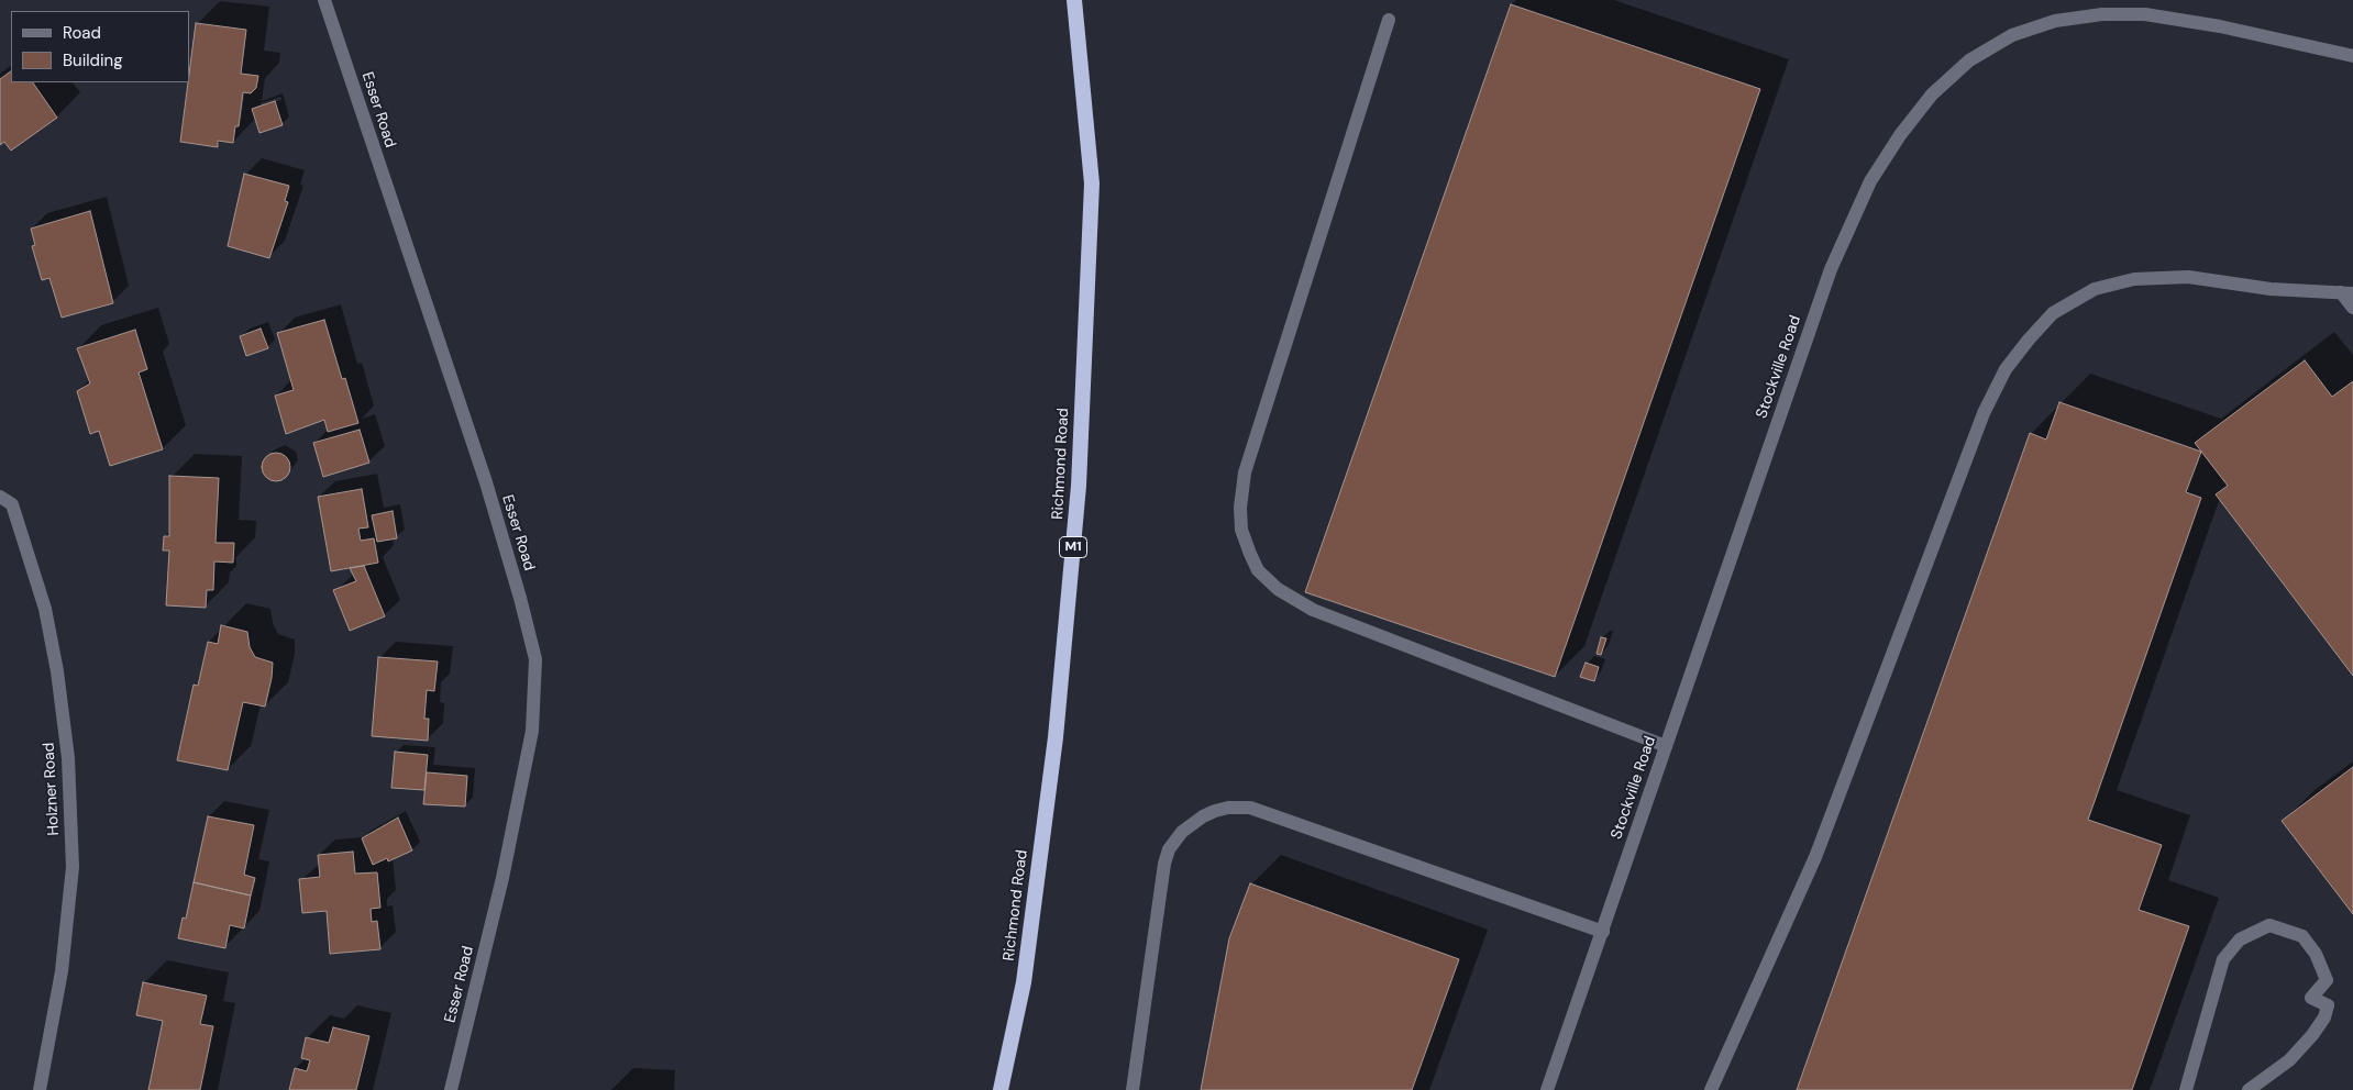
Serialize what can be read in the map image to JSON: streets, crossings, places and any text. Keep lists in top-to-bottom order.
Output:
{
  "streets": {
    "highway": ["Richmond Road", "M1"],
    "street": ["Esser Road", "Stockville Road", "Holzner Road"]
  },
  "legend": ["Road", "Building"]
}
